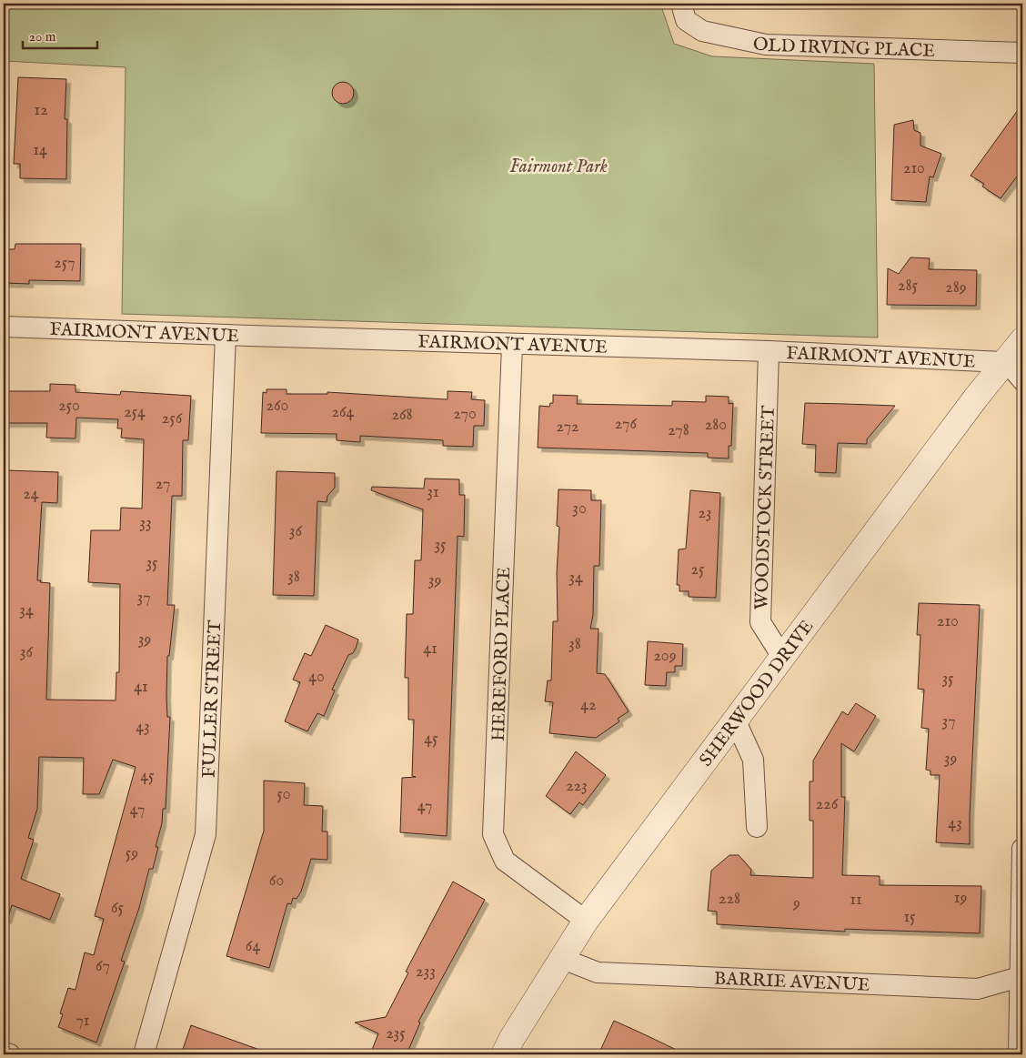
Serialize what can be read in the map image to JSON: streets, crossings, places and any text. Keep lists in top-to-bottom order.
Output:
{
  "streets": {
    "street": [
      "OLD IRVING PLACE",
      "FAIRMONT AVENUE",
      "WOODSTOCK STREET",
      "HEREFORD PLACE",
      "SHERWOOD DRIVE",
      "FULLER STREET",
      "BARRIE AVENUE"
    ]
  },
  "crossings": [
    ["FAIRMONT AVENUE", "WOODSTOCK STREET"],
    ["FAIRMONT AVENUE", "HEREFORD PLACE"],
    ["FAIRMONT AVENUE", "SHERWOOD DRIVE"],
    ["FAIRMONT AVENUE", "FULLER STREET"],
    ["WOODSTOCK STREET", "SHERWOOD DRIVE"],
    ["HEREFORD PLACE", "SHERWOOD DRIVE"],
    ["SHERWOOD DRIVE", "BARRIE AVENUE"]
  ],
  "parks": ["Fairmont Park"],
  "house_numbers": [
    "12",
    "14",
    "210",
    "257",
    "285",
    "289",
    "250",
    "260",
    "254",
    "264",
    "270",
    "268",
    "256",
    "276",
    "280",
    "272",
    "278",
    "27",
    "31",
    "24",
    "30",
    "23",
    "33",
    "36",
    "35",
    "35",
    "25",
    "38",
    "34",
    "39",
    "37",
    "34",
    "210",
    "39",
    "38",
    "41",
    "36",
    "209",
    "40",
    "35",
    "41",
    "42",
    "37",
    "43",
    "45",
    "39",
    "45",
    "223",
    "50",
    "226",
    "47",
    "47",
    "43",
    "59",
    "60",
    "19",
    "228",
    "11",
    "9",
    "65",
    "15",
    "64",
    "67",
    "233",
    "71",
    "235"
  ],
  "scale_bar": "20 m"
}
